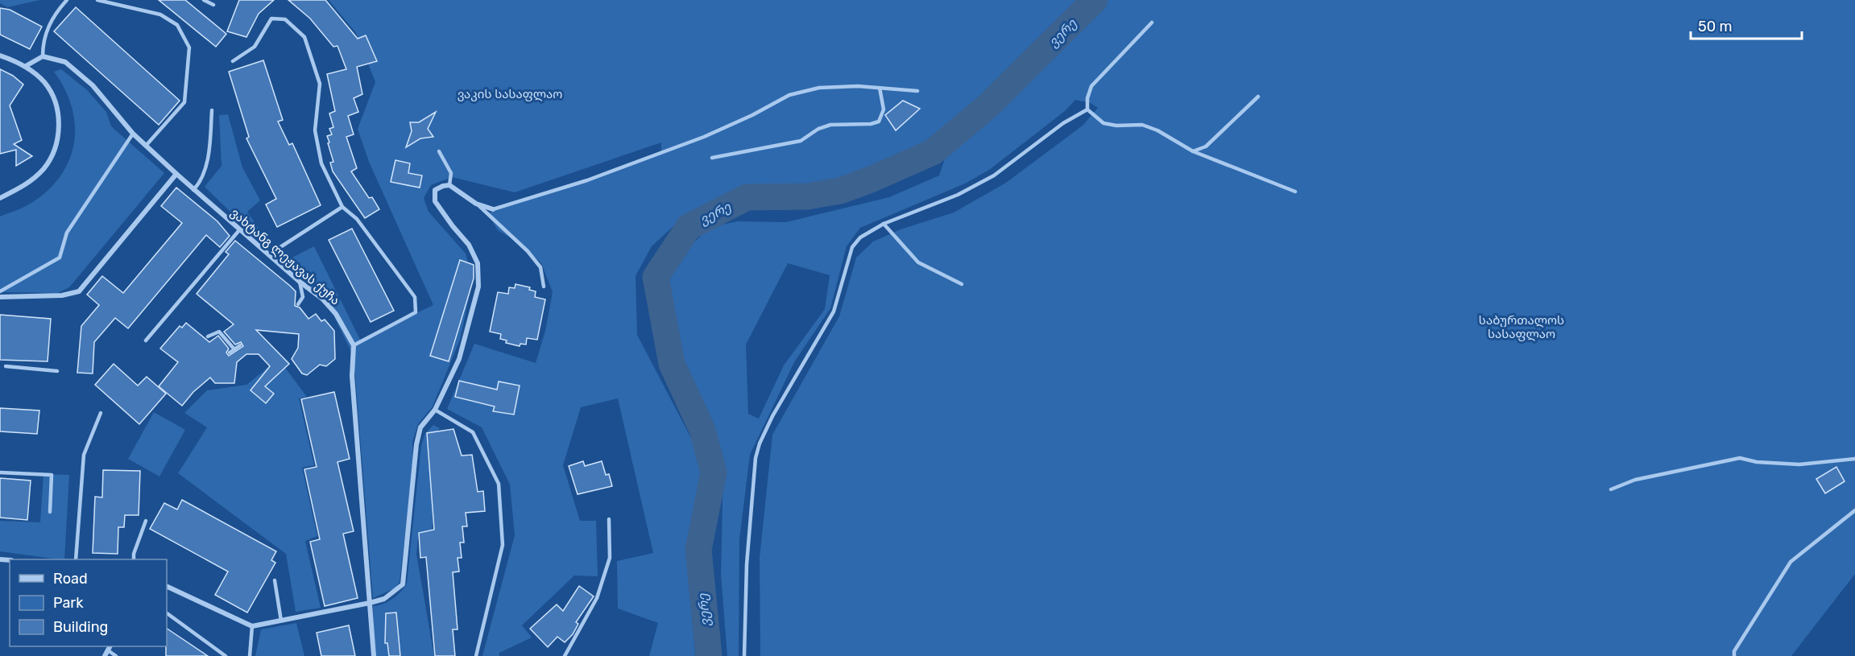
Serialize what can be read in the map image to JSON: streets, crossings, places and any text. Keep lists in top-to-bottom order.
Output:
{
  "streets": {
    "street": ["ვახტანგ ლეჟავას ქუჩა"]
  },
  "water": ["ვერე"],
  "parks": ["ვაკის სასაფლაო", "საბურთალოს სასაფლაო"],
  "legend": ["Road", "Park", "Building"],
  "scale_bar": "50 m"
}
